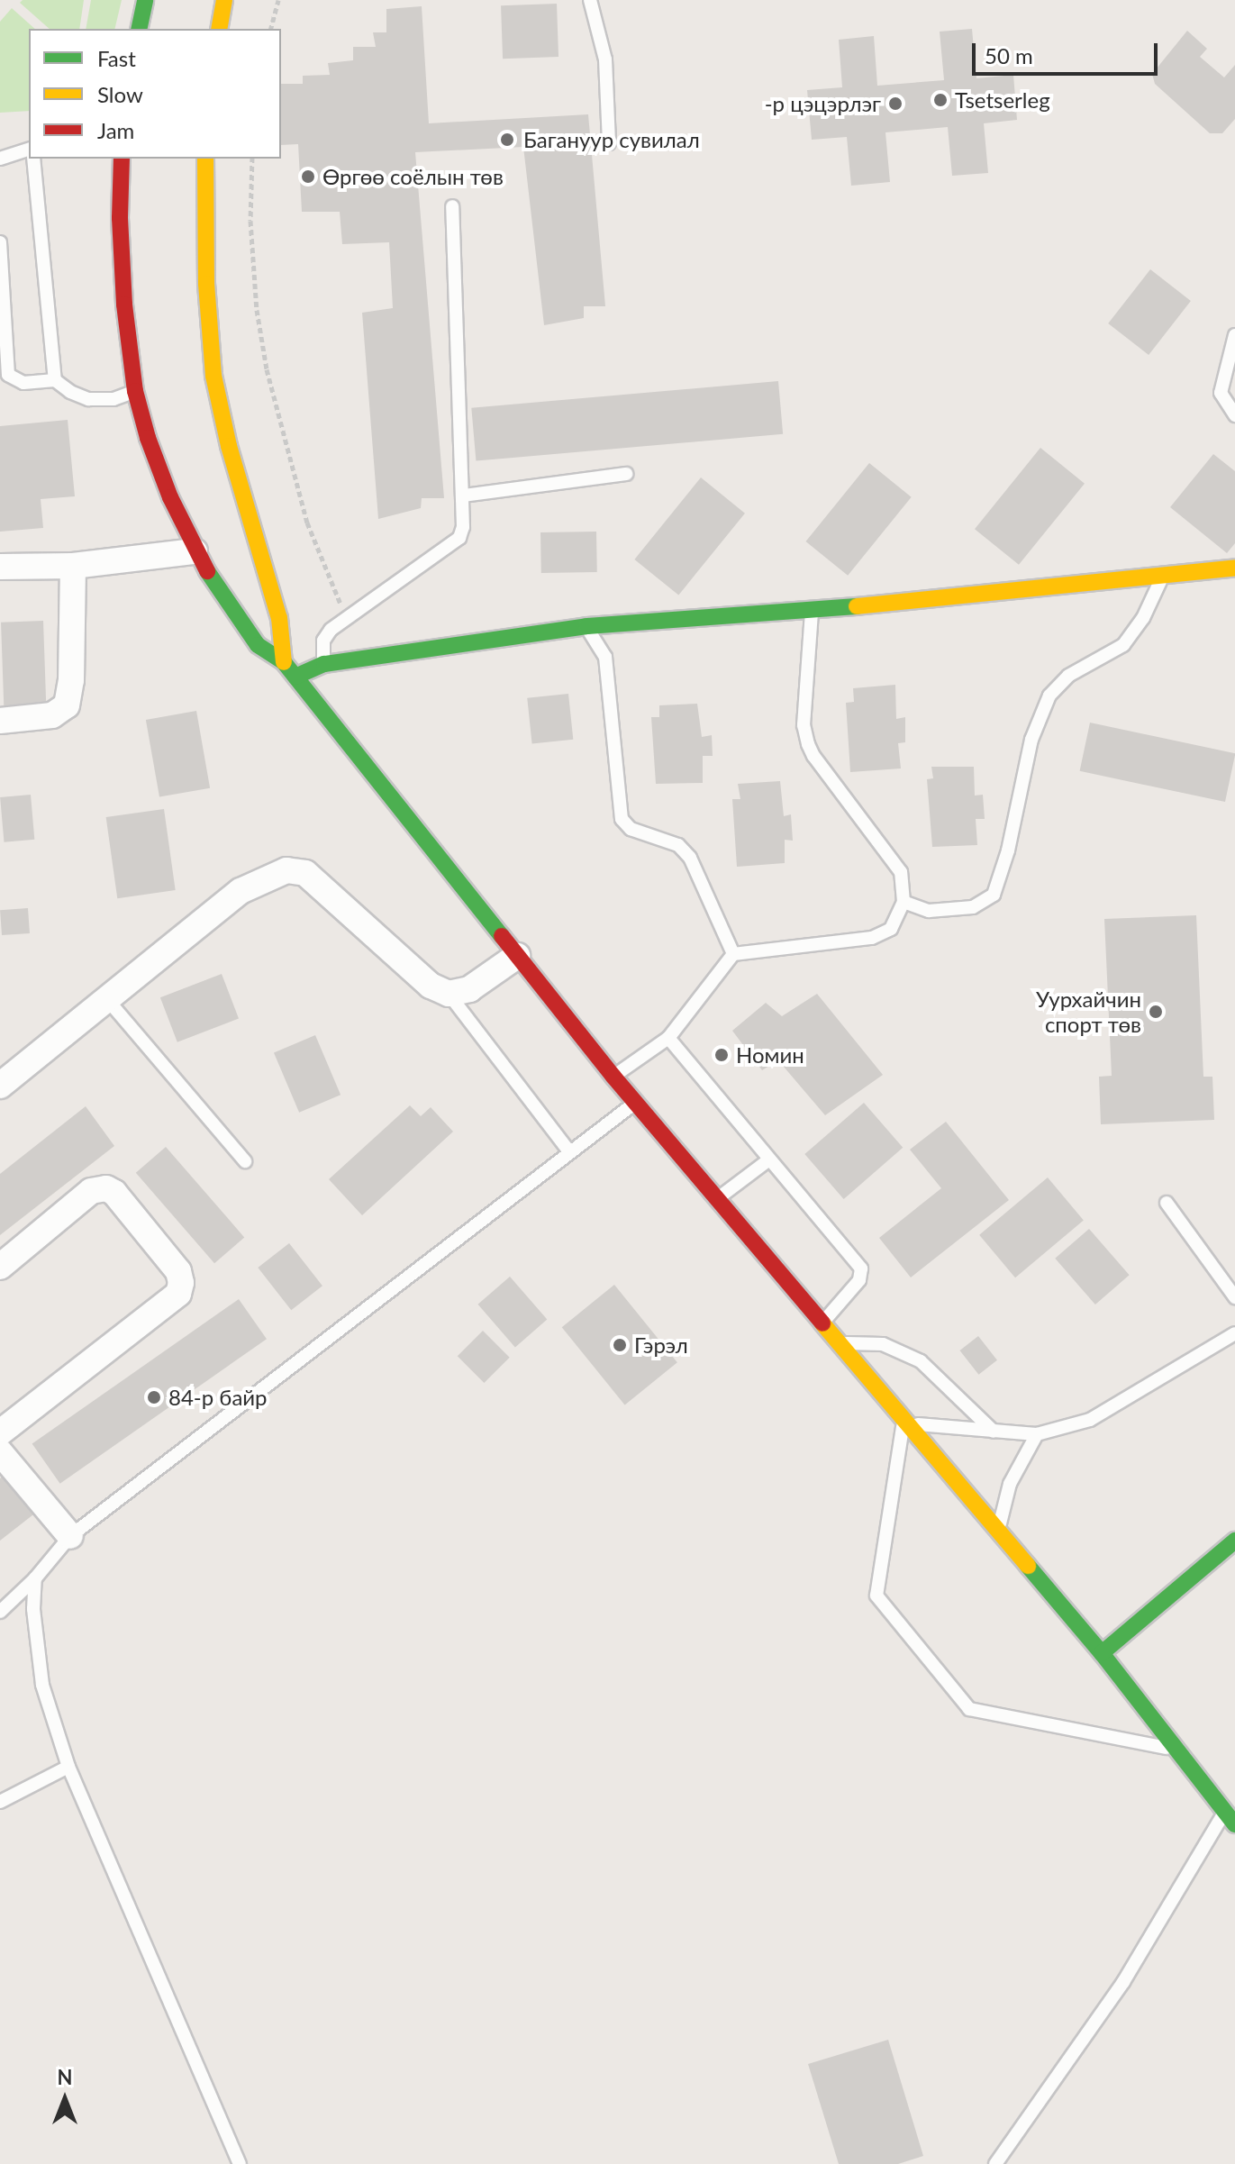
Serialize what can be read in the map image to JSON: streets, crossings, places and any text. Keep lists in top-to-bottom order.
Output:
{
  "places": [
    "Tsetserleg",
    "-р цэцэрлэг",
    "Багануур сувилал",
    "Өргөө соёлын төв",
    "Уурхайчин спорт төв",
    "Номин",
    "Гэрэл",
    "84-р байр"
  ],
  "legend": ["Fast", "Slow", "Jam"],
  "scale_bar": "50 m",
  "north": "top"
}
